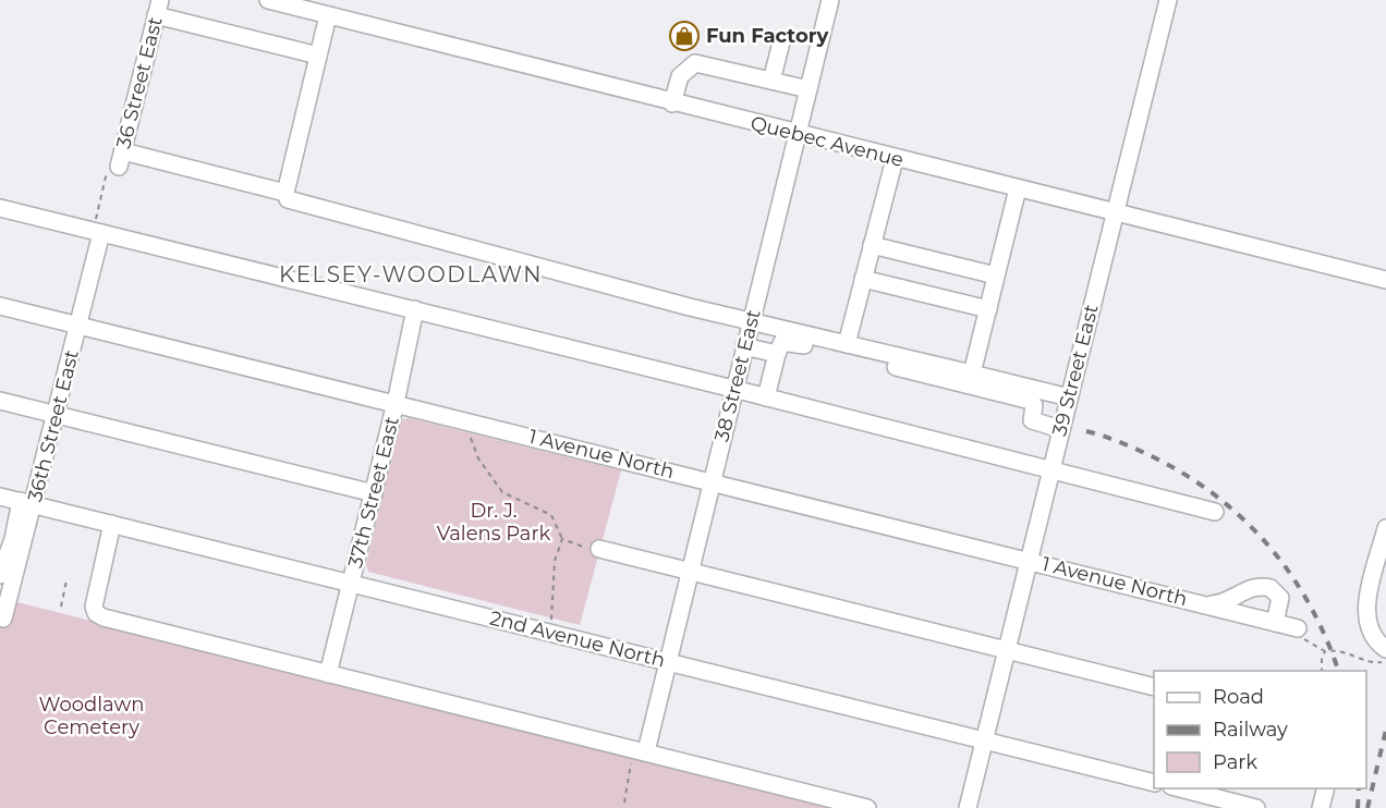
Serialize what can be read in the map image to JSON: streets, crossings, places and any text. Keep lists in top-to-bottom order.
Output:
{
  "streets": {
    "street": [
      "36 Street East",
      "Quebec Avenue",
      "39 Street East",
      "38 Street East",
      "36th Street East",
      "1 Avenue North",
      "37th Street East",
      "2nd Avenue North"
    ]
  },
  "crossings": [
    ["Quebec Avenue", "39 Street East"],
    ["Quebec Avenue", "38 Street East"],
    ["39 Street East", "1 Avenue North"],
    ["39 Street East", "2nd Avenue North"],
    ["38 Street East", "1 Avenue North"],
    ["38 Street East", "2nd Avenue North"],
    ["36th Street East", "1 Avenue North"],
    ["36th Street East", "2nd Avenue North"],
    ["1 Avenue North", "37th Street East"],
    ["37th Street East", "2nd Avenue North"]
  ],
  "districts": ["KELSEY-WOODLAWN"],
  "parks": ["Dr. J. Valens Park", "Woodlawn Cemetery"],
  "places": {
    "shop": ["Fun Factory"]
  },
  "legend": ["Road", "Railway", "Park"]
}
